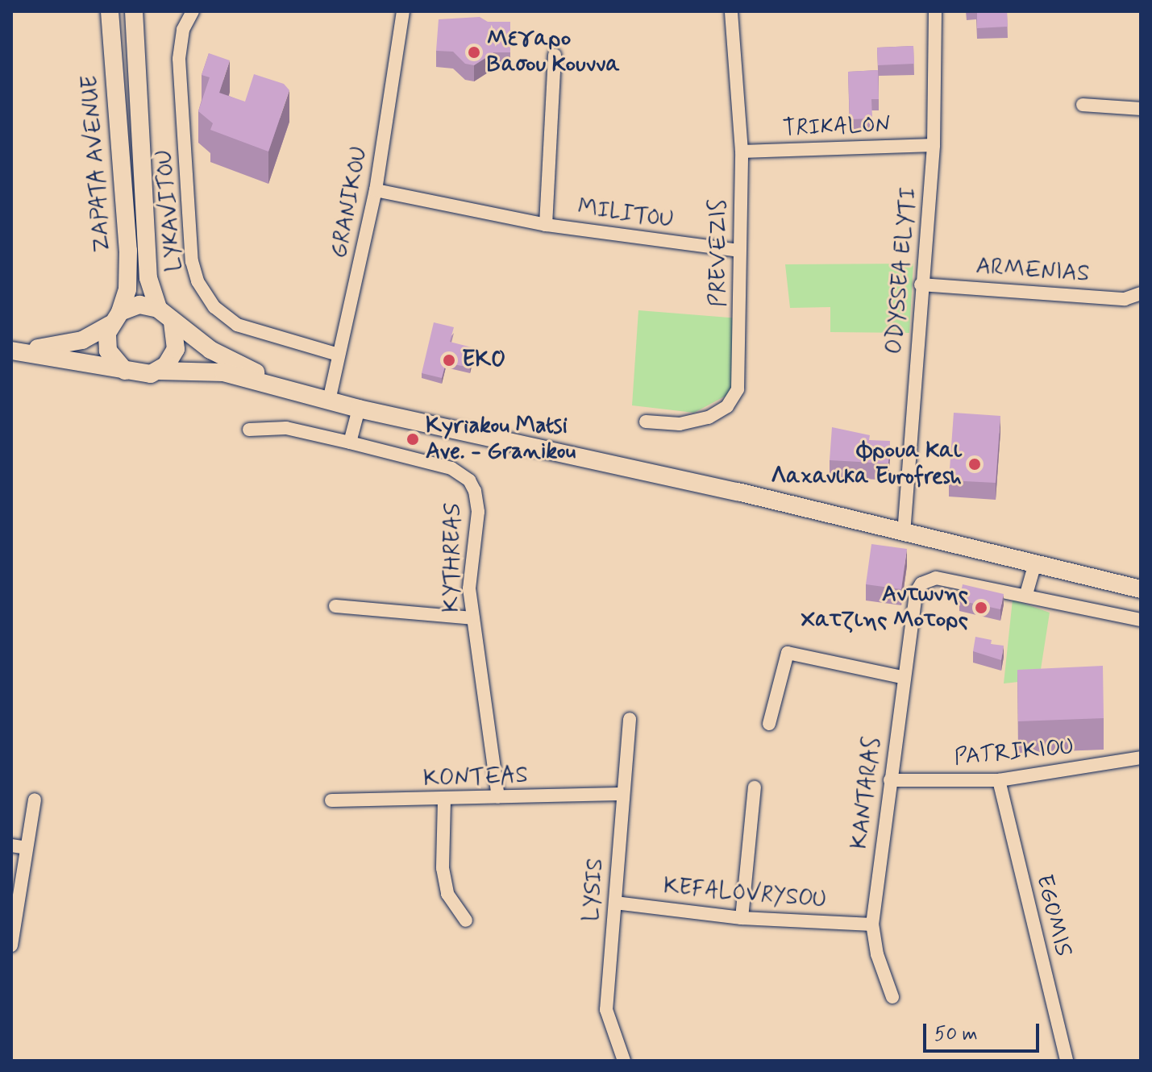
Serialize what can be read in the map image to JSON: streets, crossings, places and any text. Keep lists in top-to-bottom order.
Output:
{
  "streets": {
    "main road": ["ZAPATA AVENUE"],
    "street": [
      "TRIKALON",
      "GRANIKOU",
      "LYKAVITOU",
      "MILITOU",
      "PREVEZIS",
      "ODYSSEA ELYTI",
      "ARMENIAS",
      "KYTHREAS",
      "PATRIKIOU",
      "KONTEAS",
      "KANTARAS",
      "LYSIS",
      "KEFALOVRYSOU",
      "EGOMIS"
    ]
  },
  "crossings": [
    ["TRIKALON", "PREVEZIS"],
    ["TRIKALON", "ODYSSEA ELYTI"],
    ["GRANIKOU", "LYKAVITOU"],
    ["GRANIKOU", "MILITOU"],
    ["MILITOU", "PREVEZIS"],
    ["ODYSSEA ELYTI", "ARMENIAS"],
    ["KYTHREAS", "KONTEAS"],
    ["PATRIKIOU", "KANTARAS"],
    ["PATRIKIOU", "EGOMIS"],
    ["KONTEAS", "LYSIS"],
    ["KANTARAS", "KEFALOVRYSOU"],
    ["LYSIS", "KEFALOVRYSOU"]
  ],
  "places": [
    "Μεγαρο Βασου Κουννα",
    "EKO",
    "Kyriakou Matsi Ave. - Granikou",
    "Φρουα Και Λαχανικα Eurofresh",
    "Αντωνης Χατζιης Μοτορς"
  ],
  "scale_bar": "50 m"
}
